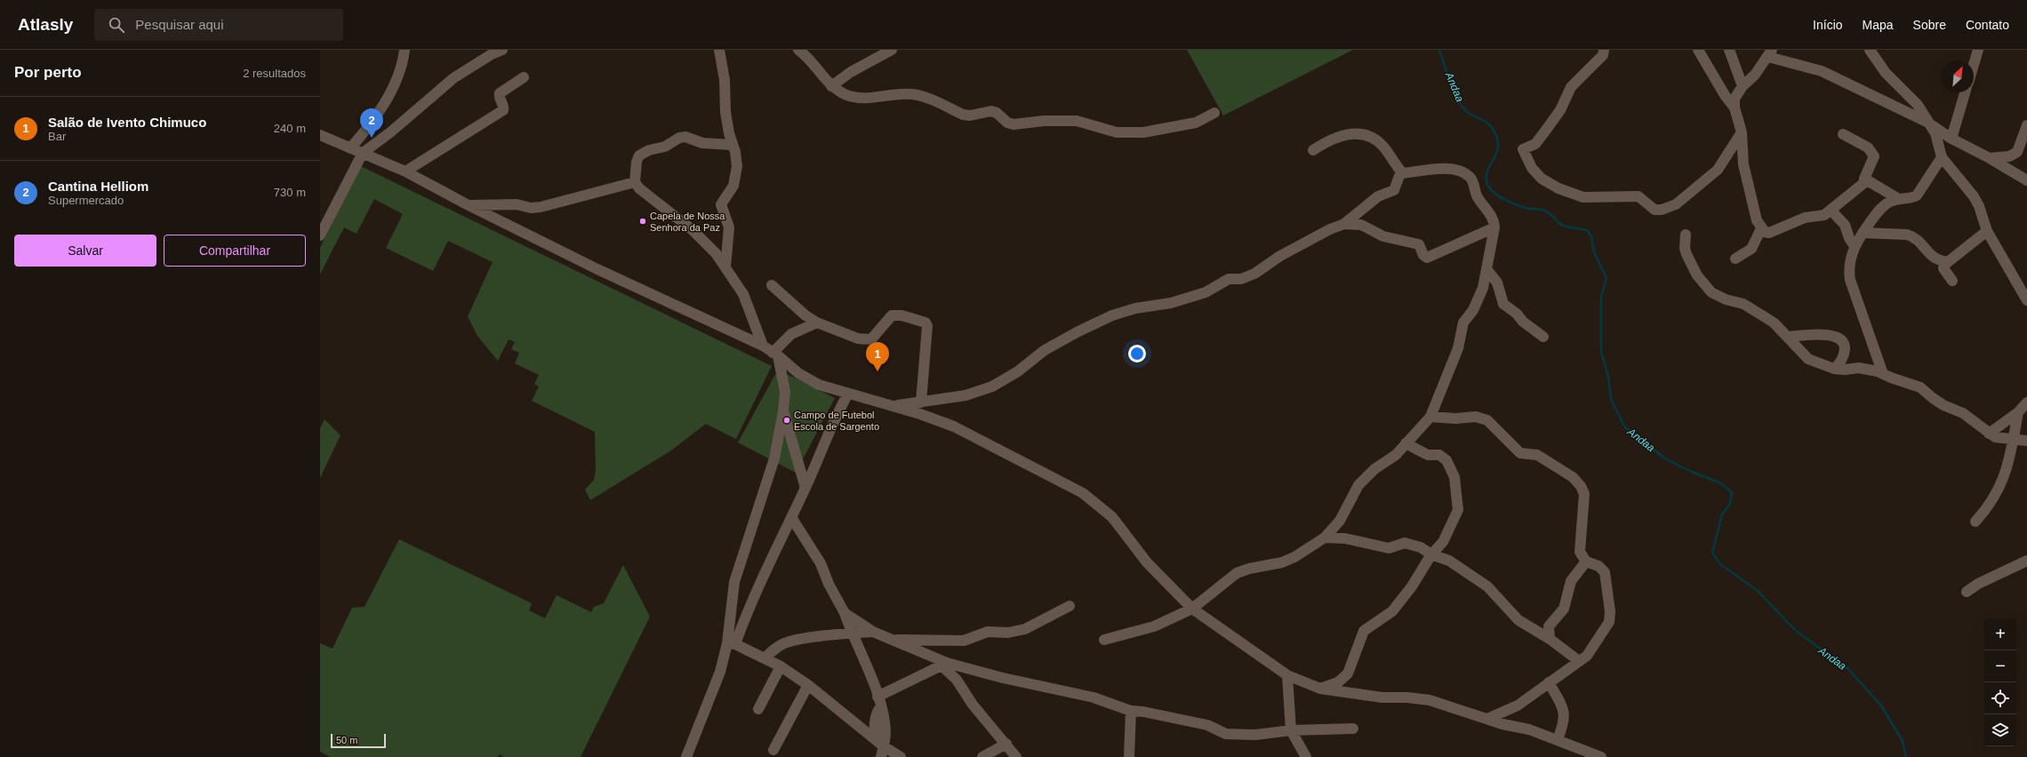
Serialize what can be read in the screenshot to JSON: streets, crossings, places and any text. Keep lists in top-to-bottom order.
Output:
{
  "water": ["Andaa"],
  "places": ["Capela de Nossa Senhora da Paz", "Campo de Futebol Escola de Sargento"],
  "scale_bar": "50 m",
  "north": "top right",
  "page": {
    "header": "Atlasly",
    "search": "Pesquisar aqui",
    "nav": [
      "Início",
      "Mapa",
      "Sobre",
      "Contato"
    ],
    "heading": ["Por perto", "2 resultados"],
    "list": [
      {
        "mark": "1",
        "name": "Salão de Ivento Chimuco",
        "note": "Bar",
        "value": "240 m"
      },
      {
        "mark": "2",
        "name": "Cantina Helliom",
        "note": "Supermercado",
        "value": "730 m"
      }
    ],
    "pins": ["2", "1"],
    "buttons": ["Salvar", "Compartilhar"],
    "map_buttons": ["+", "−"],
    "scale": "50 m"
  }
}
